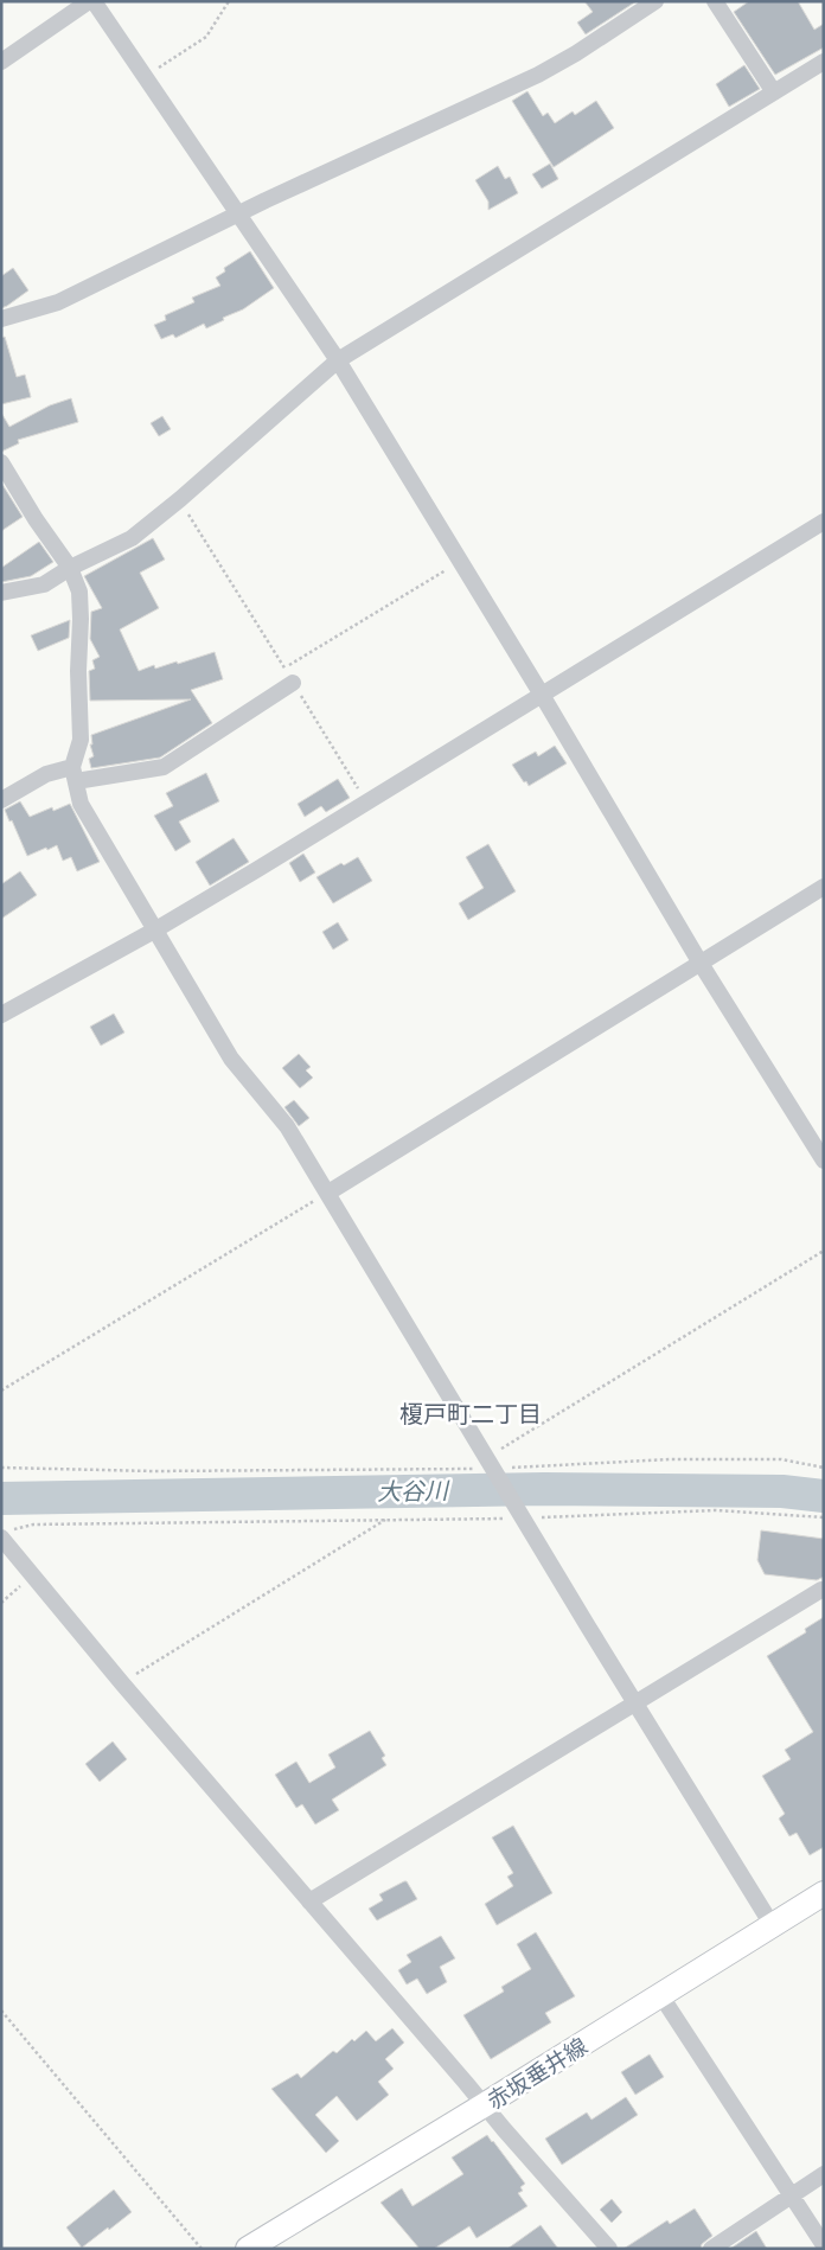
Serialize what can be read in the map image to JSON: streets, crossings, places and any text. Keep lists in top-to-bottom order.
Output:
{
  "streets": {
    "main road": ["赤坂垂井線"]
  },
  "districts": ["榎戸町二丁目"],
  "water": ["大谷川"]
}
